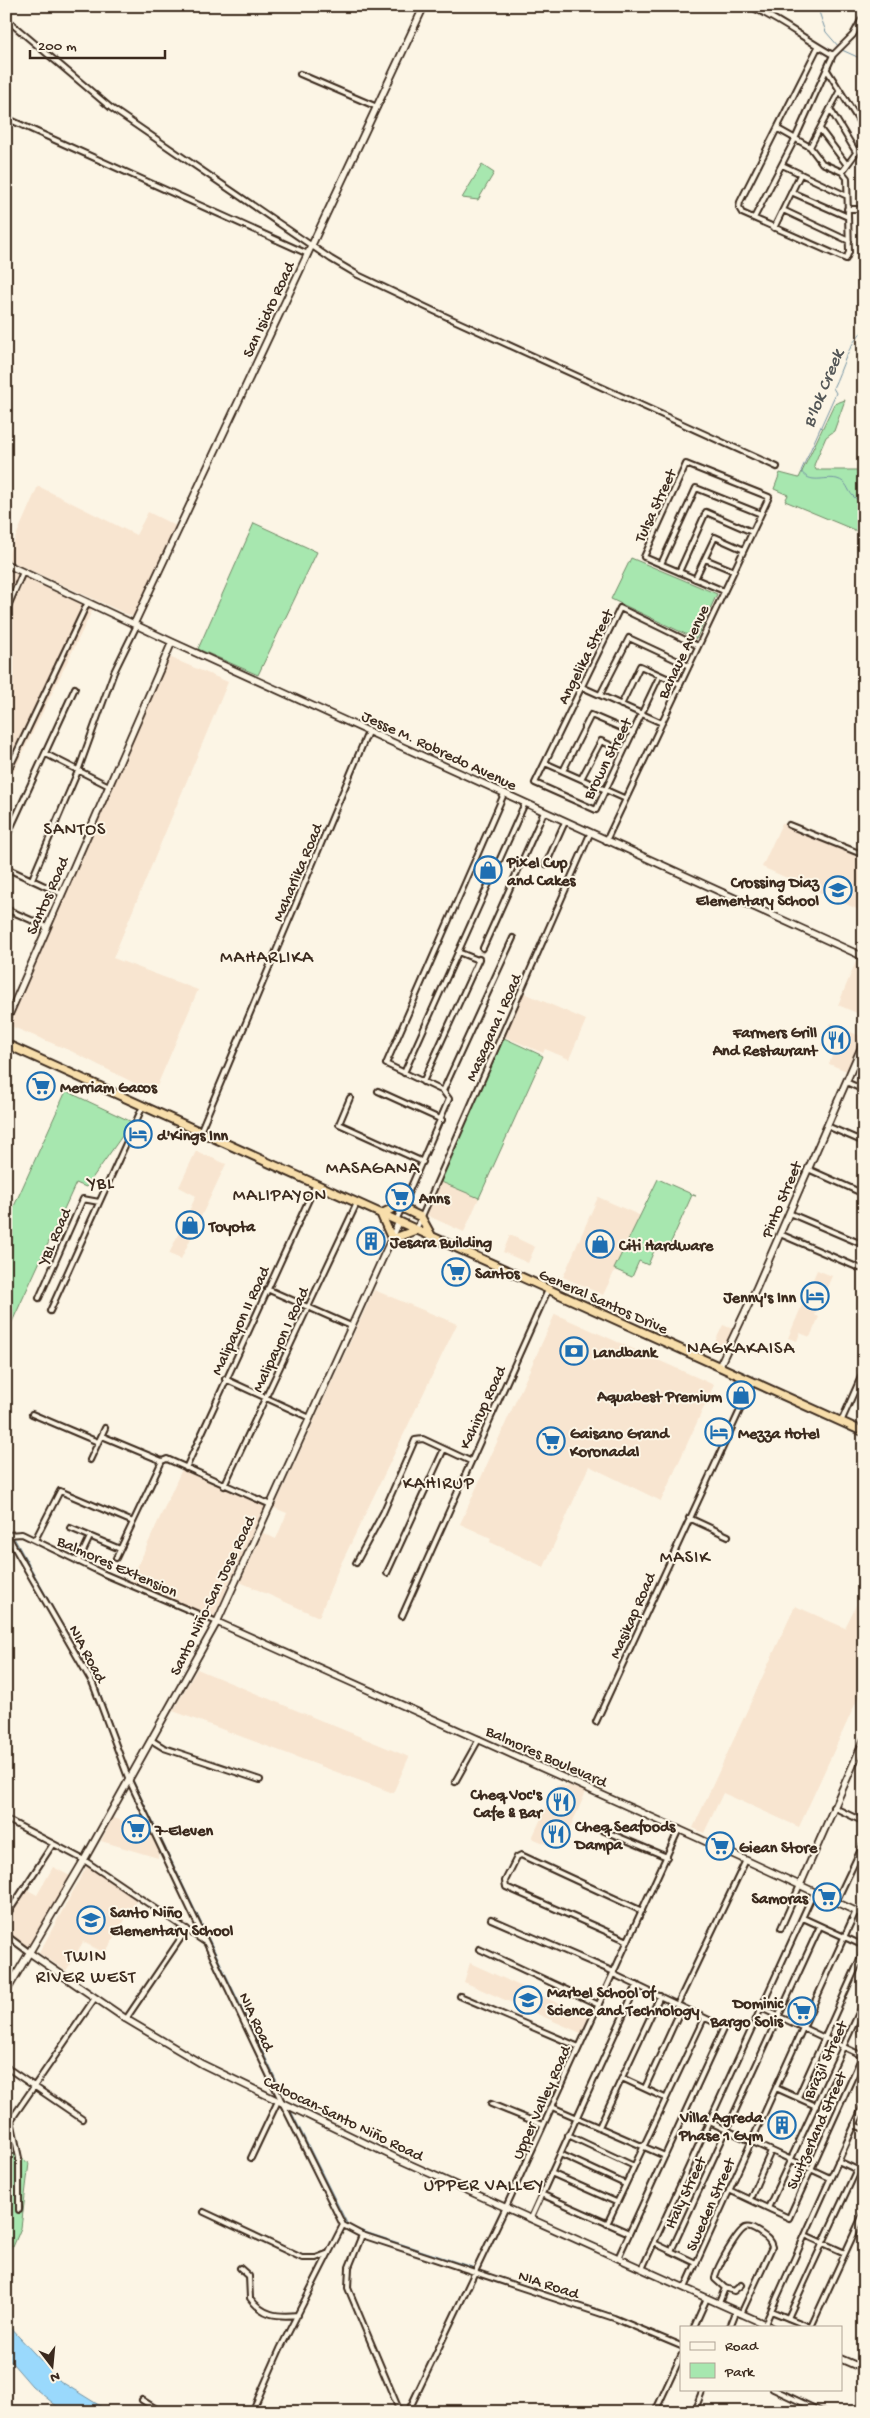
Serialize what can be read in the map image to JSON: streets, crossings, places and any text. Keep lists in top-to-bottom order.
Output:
{
  "streets": {
    "highway": ["General Santos Drive"],
    "main road": [
      "San Isidro Road",
      "Jesse M. Robredo Avenue",
      "Santos Road",
      "Pinto Street",
      "Santo Niño-San Jose Road",
      "Balmores Boulevard",
      "Caloocan-Santo Niño Road"
    ],
    "street": [
      "Tulsa Street",
      "Banaue Avenue",
      "Angelika Street",
      "Brown Street",
      "Maharlika Road",
      "Masagana I Road",
      "YBL Road",
      "Malipayon II Road",
      "Malipayon I Road",
      "Kahirup Road",
      "Balmores Extension",
      "Masikap Road",
      "NIA Road",
      "Brazil Street",
      "Upper Valley Road",
      "Switzerland Street",
      "Italy Street",
      "Sweden Street"
    ]
  },
  "crossings": [
    ["San Isidro Road", "Jesse M. Robredo Avenue"],
    ["Tulsa Street", "Banaue Avenue"],
    ["Banaue Avenue", "Angelika Street"],
    ["Banaue Avenue", "Jesse M. Robredo Avenue"],
    ["Angelika Street", "Brown Street"],
    ["Jesse M. Robredo Avenue", "Maharlika Road"],
    ["Jesse M. Robredo Avenue", "Santos Road"],
    ["Jesse M. Robredo Avenue", "Masagana I Road"],
    ["Maharlika Road", "General Santos Drive"],
    ["Masagana I Road", "General Santos Drive"],
    ["Pinto Street", "General Santos Drive"],
    ["YBL Road", "General Santos Drive"],
    ["General Santos Drive", "Malipayon II Road"],
    ["General Santos Drive", "Malipayon I Road"],
    ["General Santos Drive", "Kahirup Road"],
    ["General Santos Drive", "Santo Niño-San Jose Road"],
    ["General Santos Drive", "Masikap Road"],
    ["Balmores Extension", "Santo Niño-San Jose Road"],
    ["Balmores Extension", "NIA Road"],
    ["Balmores Extension", "Balmores Boulevard"],
    ["Santo Niño-San Jose Road", "NIA Road"],
    ["Santo Niño-San Jose Road", "Balmores Boulevard"],
    ["Santo Niño-San Jose Road", "Caloocan-Santo Niño Road"],
    ["NIA Road", "Upper Valley Road"],
    ["NIA Road", "Caloocan-Santo Niño Road"],
    ["Balmores Boulevard", "Upper Valley Road"],
    ["Balmores Boulevard", "Sweden Street"],
    ["Brazil Street", "Switzerland Street"],
    ["Upper Valley Road", "Caloocan-Santo Niño Road"],
    ["Caloocan-Santo Niño Road", "Sweden Street"]
  ],
  "districts": [
    "SANTOS",
    "MAHARLIKA",
    "MASAGANA",
    "YBL",
    "MALIPAYON",
    "NAGKAKAISA",
    "KAHIRUP",
    "MASIK",
    "TWIN RIVER WEST",
    "UPPER VALLEY"
  ],
  "water": ["B'lok Creek"],
  "places": {
    "shop": [
      "Pixel Cup and Cakes",
      "Toyota",
      "Citi Hardware",
      "Aquabest Premium"
    ],
    "school or university": ["Crossing Diaz Elementary School", "Santo Niño Elementary School", "Marbel School of Science and Technology"],
    "restaurant": ["Farmers Grill And Restaurant", "Cheq Voc's Cafe & Bar", "Cheq Seafoods Dampa"],
    "supermarket": [
      "Merriam Gacos",
      "Anns",
      "Santos",
      "Gaisano Grand Koronadal",
      "7-Eleven",
      "Giean Store",
      "Samoras",
      "Dominic Bargo Solis"
    ],
    "hotel": ["d'Kings Inn", "Jenny's Inn", "Mezza Hotel"],
    "building": ["Jesara Building", "Villa Agreda Phase 1 Gym"],
    "bank": ["Landbank"]
  },
  "legend": ["Road", "Park"],
  "scale_bar": "200 m",
  "north": "bottom"
}
